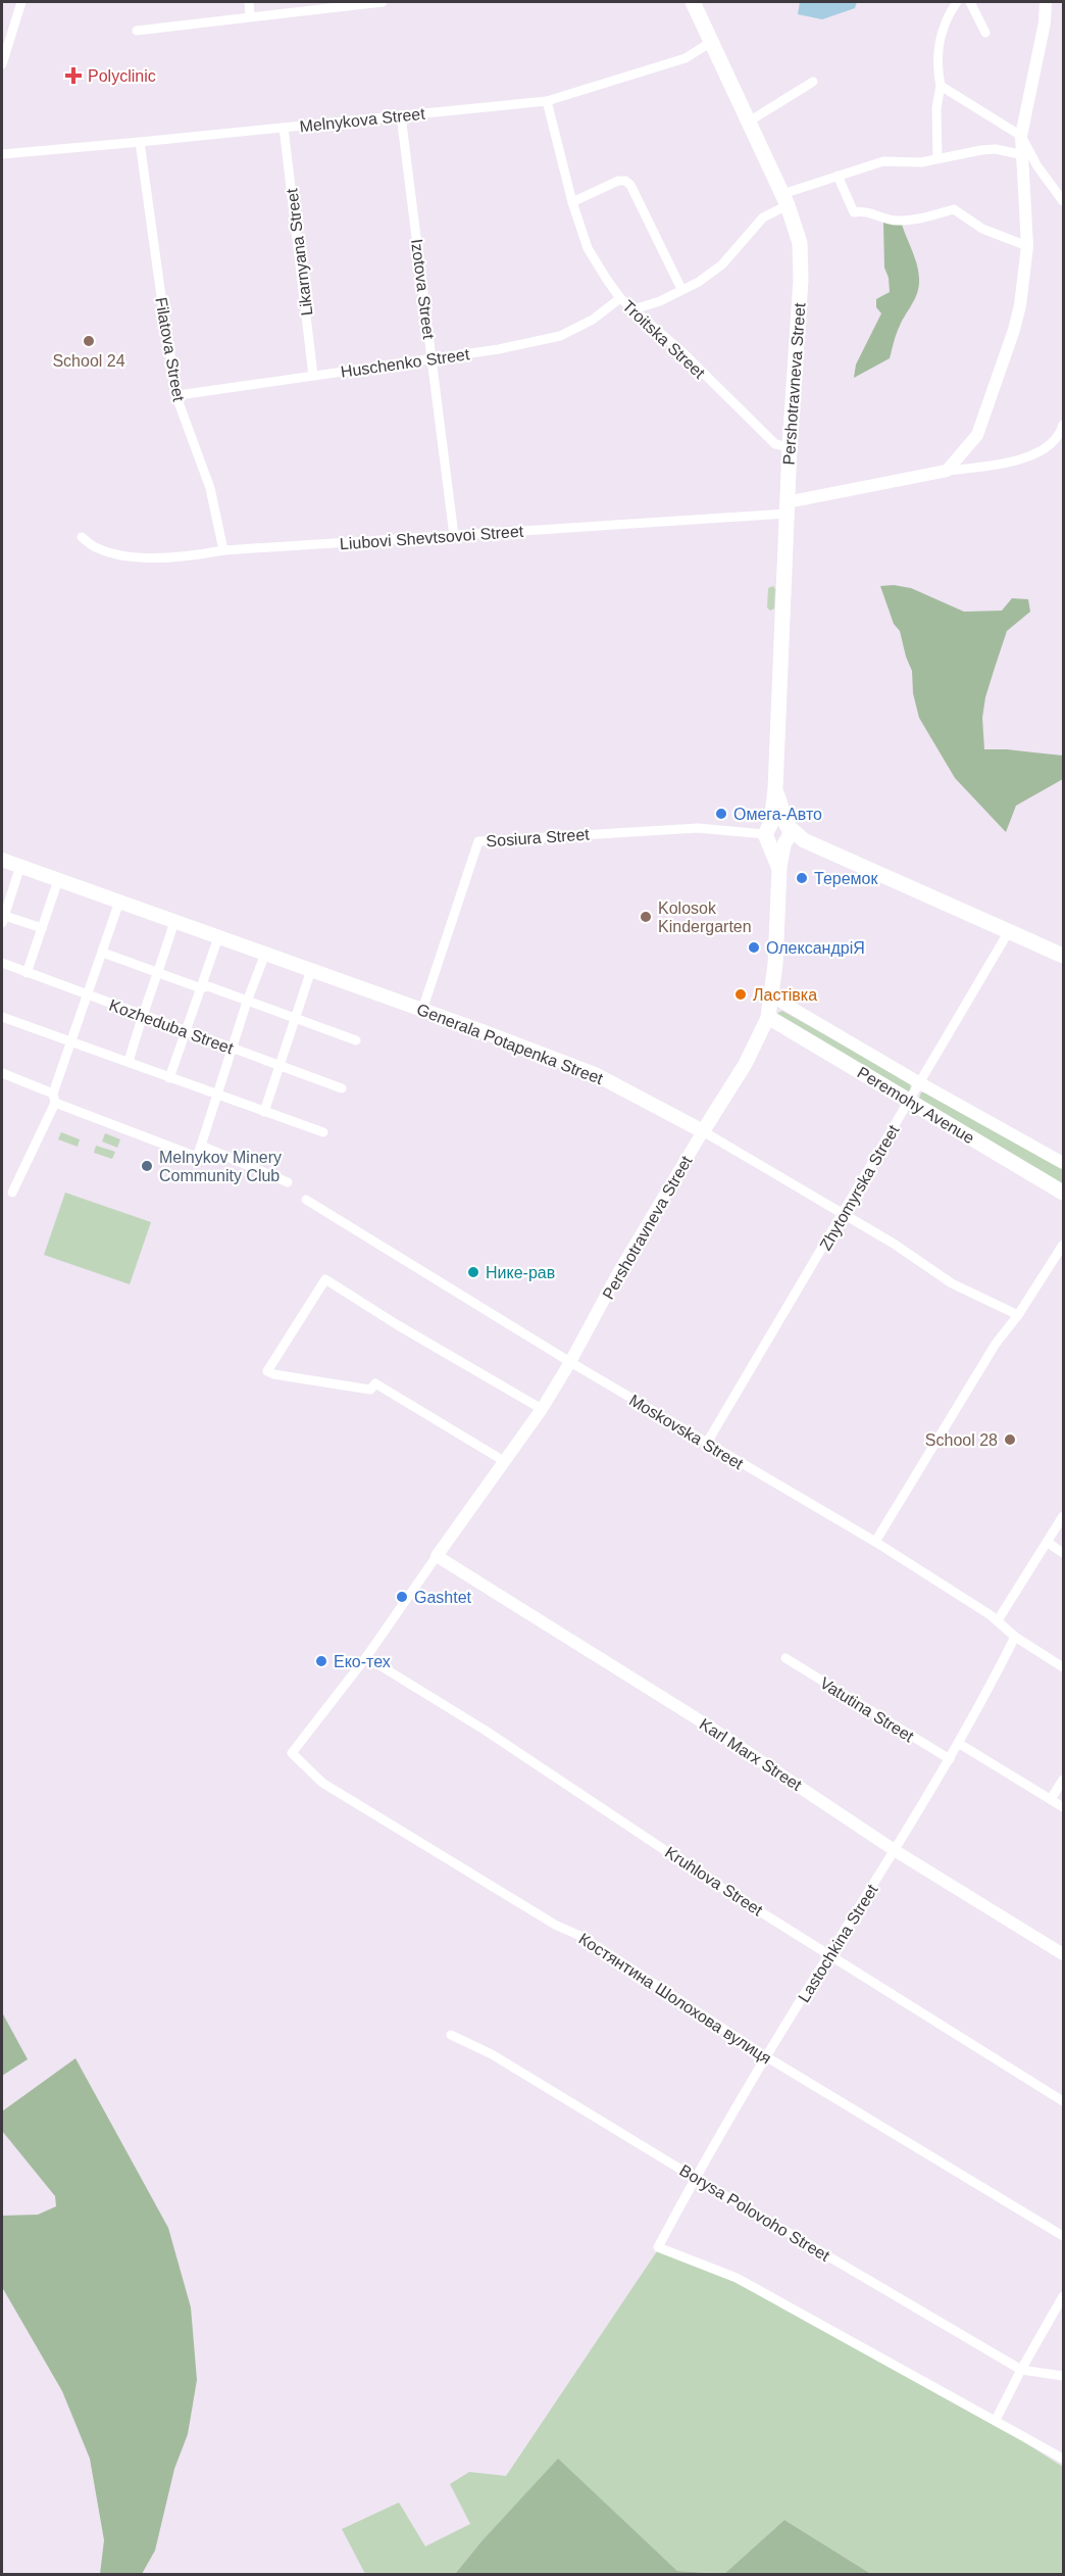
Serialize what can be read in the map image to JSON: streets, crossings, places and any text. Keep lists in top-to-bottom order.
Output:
{
  "streets": {
    "main road": ["Pershotravneva Street", "Generala Potapenka Street", "Peremohy Avenue"],
    "street": [
      "Melnykova Street",
      "Likarnyana Street",
      "Izotova Street",
      "Troitska Street",
      "Filatova Street",
      "Huschenko Street",
      "Liubovi Shevtsovoi Street",
      "Sosiura Street",
      "Kozheduba Street",
      "Zhytomyrska Street",
      "Moskovska Street",
      "Vatutina Street",
      "Karl Marx Street",
      "Kruhlova Street",
      "Lastochkina Street",
      "Костянтина Шолохова вулиця",
      "Borysa Polovoho Street"
    ]
  },
  "crossings": [
    ["Melnykova Street", "Likarnyana Street"],
    ["Melnykova Street", "Izotova Street"],
    ["Melnykova Street", "Troitska Street"],
    ["Melnykova Street", "Filatova Street"],
    ["Melnykova Street", "Pershotravneva Street"],
    ["Likarnyana Street", "Huschenko Street"],
    ["Izotova Street", "Huschenko Street"],
    ["Izotova Street", "Liubovi Shevtsovoi Street"],
    ["Troitska Street", "Huschenko Street"],
    ["Troitska Street", "Pershotravneva Street"],
    ["Filatova Street", "Huschenko Street"],
    ["Filatova Street", "Liubovi Shevtsovoi Street"],
    ["Pershotravneva Street", "Liubovi Shevtsovoi Street"],
    ["Pershotravneva Street", "Sosiura Street"],
    ["Pershotravneva Street", "Generala Potapenka Street"],
    ["Pershotravneva Street", "Peremohy Avenue"],
    ["Pershotravneva Street", "Moskovska Street"],
    ["Pershotravneva Street", "Karl Marx Street"],
    ["Sosiura Street", "Generala Potapenka Street"],
    ["Generala Potapenka Street", "Zhytomyrska Street"],
    ["Peremohy Avenue", "Zhytomyrska Street"],
    ["Zhytomyrska Street", "Moskovska Street"],
    ["Moskovska Street", "Lastochkina Street"],
    ["Vatutina Street", "Lastochkina Street"],
    ["Karl Marx Street", "Lastochkina Street"],
    ["Kruhlova Street", "Lastochkina Street"],
    ["Kruhlova Street", "Костянтина Шолохова вулиця"],
    ["Lastochkina Street", "Костянтина Шолохова вулиця"],
    ["Lastochkina Street", "Borysa Polovoho Street"]
  ],
  "places": {
    "health": ["Polyclinic"],
    "other": [
      "School 24",
      "Омега-Авто",
      "Теремок",
      "Kolosok Kindergarten",
      "ОлександріЯ",
      "Ластівка",
      "Melnykov Minery Community Club",
      "Нике-рав",
      "School 28",
      "Gashtet",
      "Еко-тех"
    ]
  }
}
